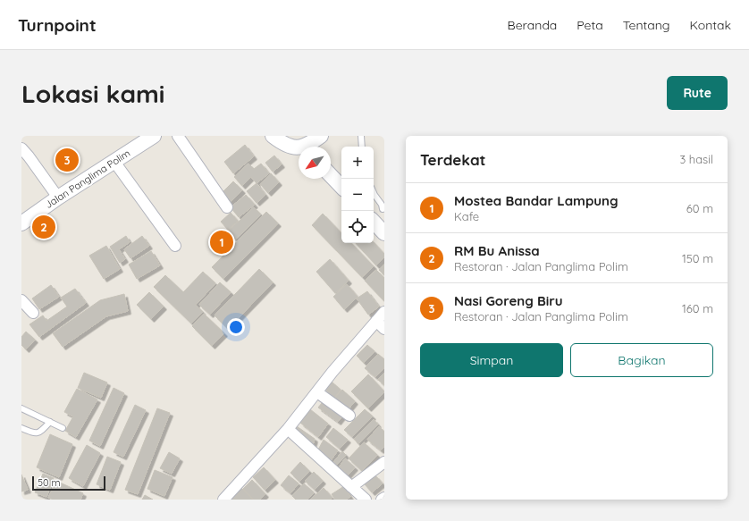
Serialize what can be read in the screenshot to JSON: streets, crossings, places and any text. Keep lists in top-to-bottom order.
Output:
{
  "streets": {
    "street": ["Jalan Panglima Polim"]
  },
  "scale_bar": "50 m",
  "north": "bottom left",
  "page": {
    "header": "Turnpoint",
    "nav": [
      "Beranda",
      "Peta",
      "Tentang",
      "Kontak"
    ],
    "buttons": [
      "Rute",
      ["Simpan", "Bagikan"]
    ],
    "title": "Lokasi kami",
    "heading": ["Terdekat", "3 hasil"],
    "map_buttons": ["+", "−"],
    "pins": ["3", "2", "1"],
    "list": [
      {
        "mark": "1",
        "name": "Mostea Bandar Lampung",
        "note": "Kafe",
        "value": "60 m"
      },
      {
        "mark": "2",
        "name": "RM Bu Anissa",
        "note": "Restoran · Jalan Panglima Polim",
        "value": "150 m"
      },
      {
        "mark": "3",
        "name": "Nasi Goreng Biru",
        "note": "Restoran · Jalan Panglima Polim",
        "value": "160 m"
      }
    ],
    "scale": "50 m"
  }
}
